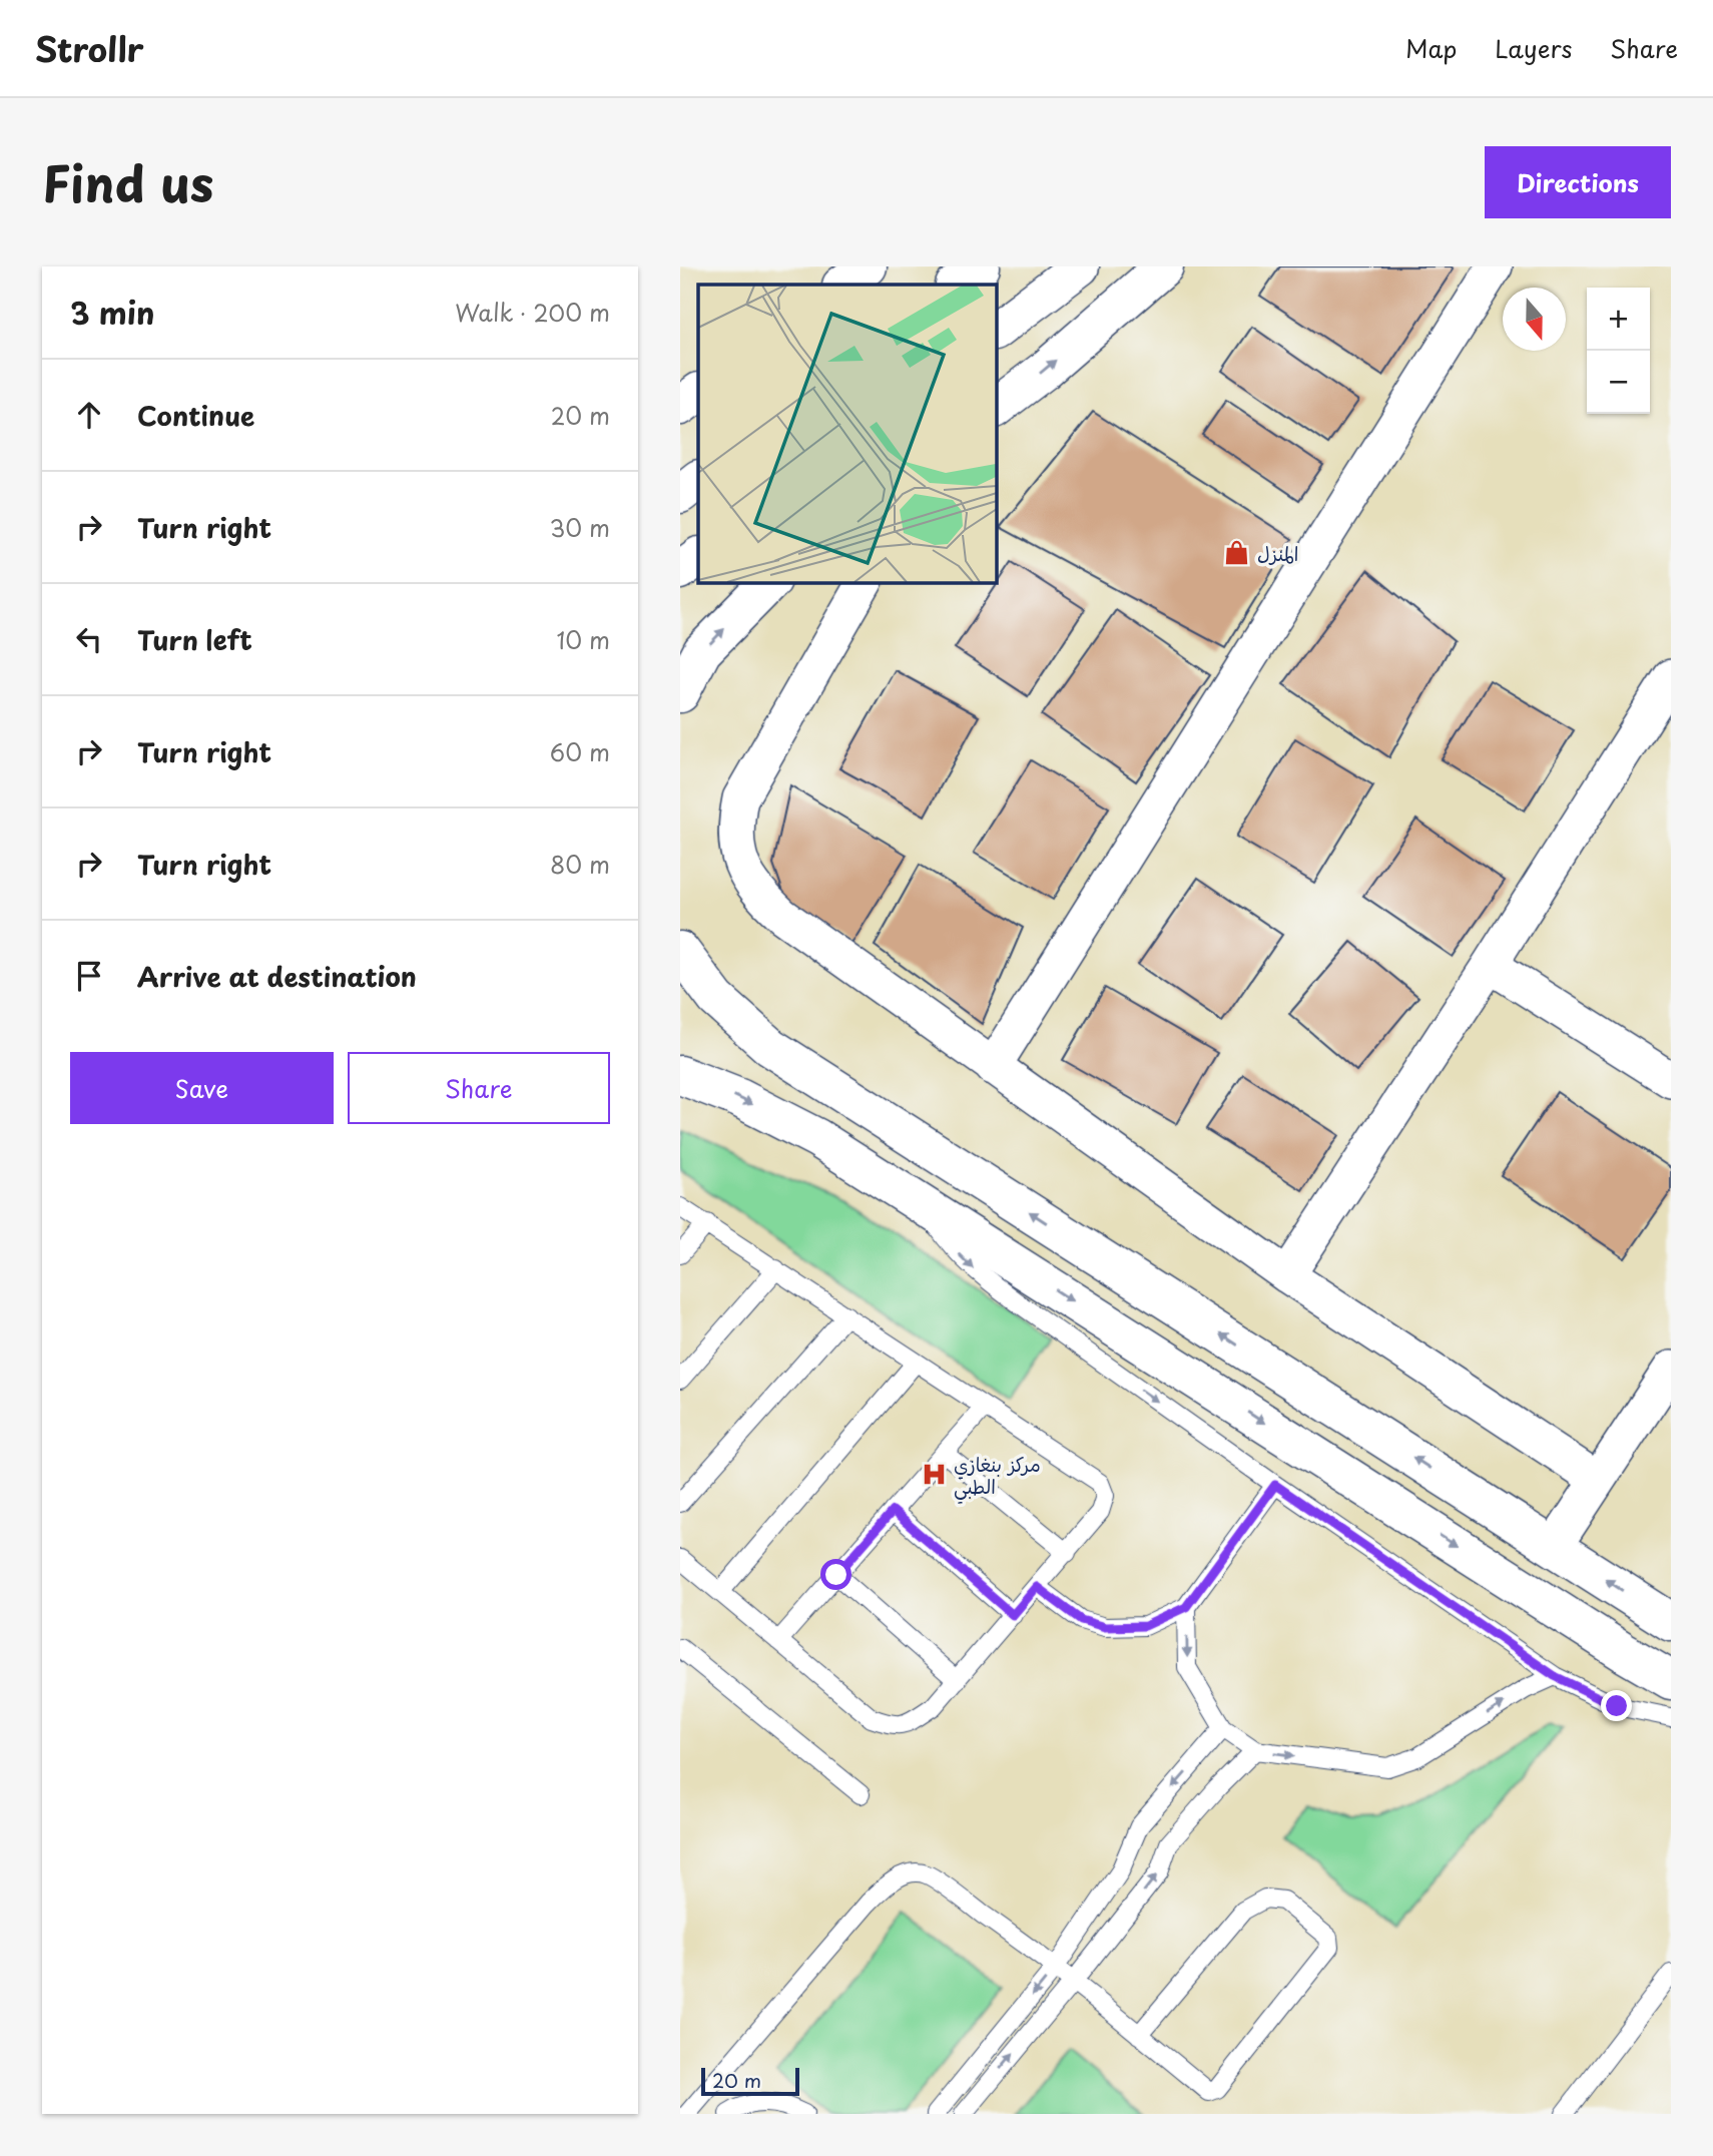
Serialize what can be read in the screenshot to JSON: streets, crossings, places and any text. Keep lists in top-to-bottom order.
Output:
{
  "places": {
    "shop": ["المنزل"],
    "hospital": ["مركز بنغازي الطبي"]
  },
  "scale_bar": "20 m",
  "north": "bottom",
  "page": {
    "header": "Strollr",
    "nav": ["Map", "Layers", "Share"],
    "title": "Find us",
    "buttons": [
      "Directions",
      ["Save", "Share"]
    ],
    "heading": ["3 min", "Walk · 200 m"],
    "map_buttons": ["+", "−"],
    "list": [
      ["Continue", "20 m"],
      ["Turn right", "30 m"],
      ["Turn left", "10 m"],
      ["Turn right", "60 m"],
      ["Turn right", "80 m"],
      "Arrive at destination"
    ],
    "scale": "20 m"
  }
}
